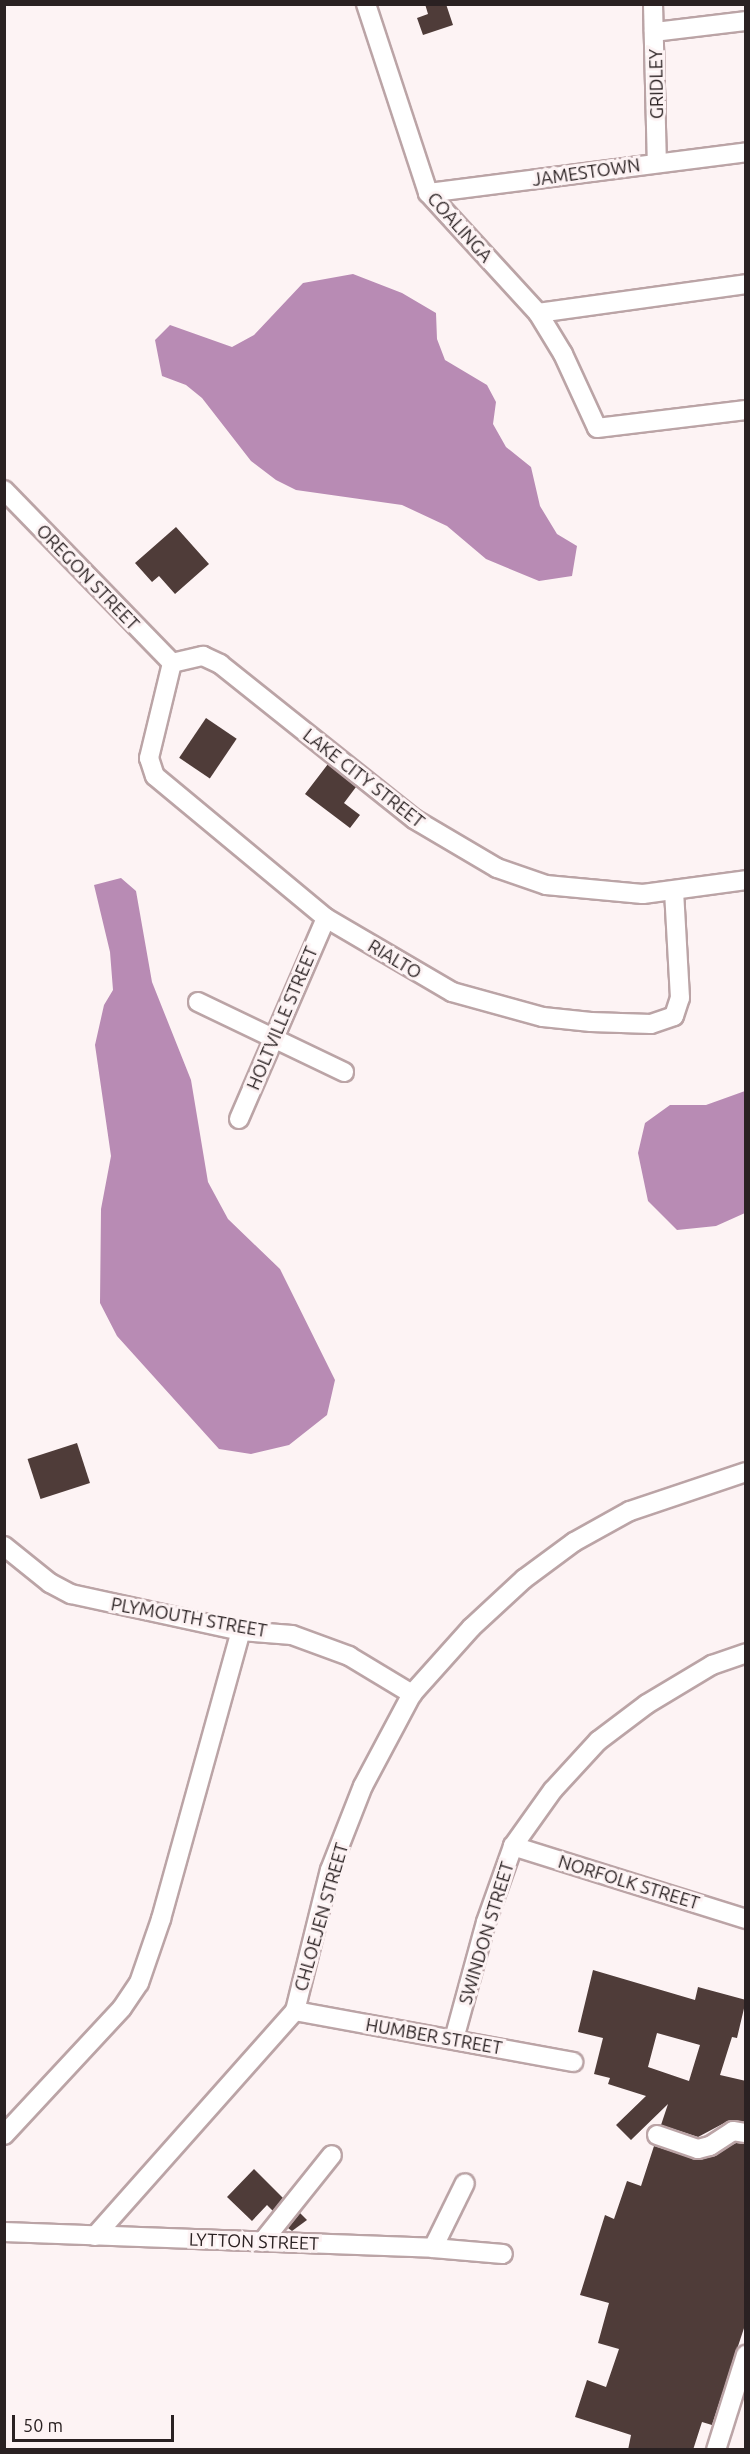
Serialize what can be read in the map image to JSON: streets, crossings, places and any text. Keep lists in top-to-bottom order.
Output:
{
  "streets": {
    "street": [
      "GRIDLEY",
      "JAMESTOWN",
      "COALINGA",
      "OREGON STREET",
      "LAKE CITY STREET",
      "RIALTO",
      "HOLTVILLE STREET",
      "PLYMOUTH STREET",
      "NORFOLK STREET",
      "CHLOEJEN STREET",
      "SWINDON STREET",
      "HUMBER STREET",
      "LYTTON STREET"
    ]
  },
  "crossings": [
    ["GRIDLEY", "JAMESTOWN"],
    ["JAMESTOWN", "COALINGA"],
    ["OREGON STREET", "LAKE CITY STREET"],
    ["OREGON STREET", "RIALTO"],
    ["LAKE CITY STREET", "RIALTO"],
    ["RIALTO", "HOLTVILLE STREET"],
    ["PLYMOUTH STREET", "CHLOEJEN STREET"],
    ["NORFOLK STREET", "SWINDON STREET"],
    ["CHLOEJEN STREET", "HUMBER STREET"],
    ["CHLOEJEN STREET", "LYTTON STREET"],
    ["SWINDON STREET", "HUMBER STREET"]
  ],
  "scale_bar": "50 m"
}
